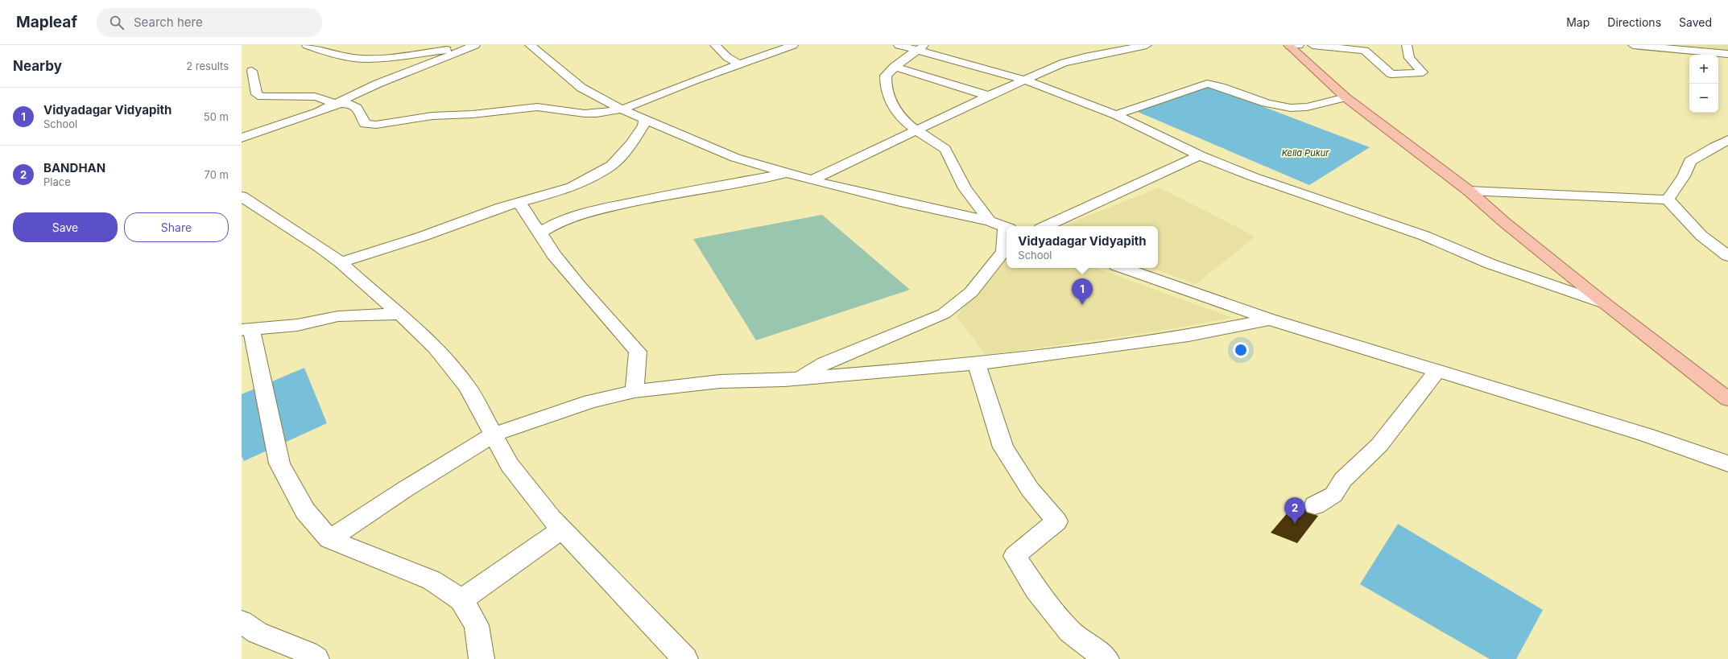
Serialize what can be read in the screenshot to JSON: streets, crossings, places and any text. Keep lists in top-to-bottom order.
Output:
{
  "water": ["Kella Pukur"],
  "page": {
    "header": "Mapleaf",
    "search": "Search here",
    "nav": ["Map", "Directions", "Saved"],
    "heading": ["Nearby", "2 results"],
    "map_buttons": ["+", "−"],
    "list": [
      {
        "mark": "1",
        "name": "Vidyadagar Vidyapith",
        "note": "School",
        "value": "50 m"
      },
      {
        "mark": "2",
        "name": "BANDHAN",
        "note": "Place",
        "value": "70 m"
      }
    ],
    "buttons": ["Save", "Share"],
    "popup": ["Vidyadagar Vidyapith", "School"],
    "pins": ["1", "2"]
  }
}
